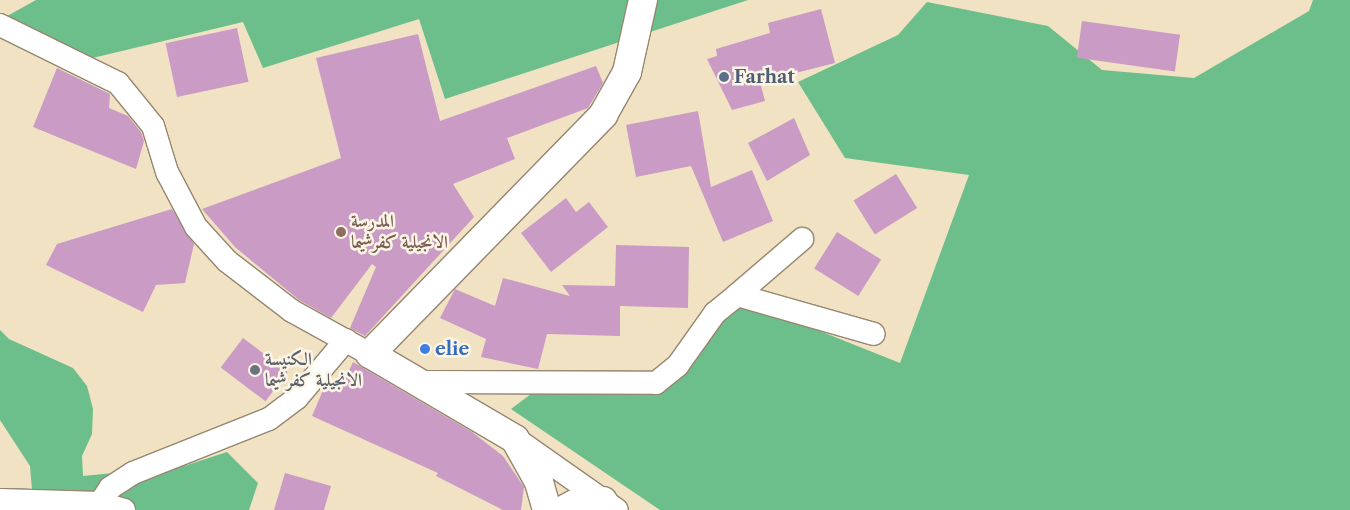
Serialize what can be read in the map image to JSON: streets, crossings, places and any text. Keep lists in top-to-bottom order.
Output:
{
  "places": [
    "Farhat",
    "المدرسة الانجيلية كفرشيما",
    "elie",
    "الكنيسة الانجيلية كفرشيما"
  ]
}
